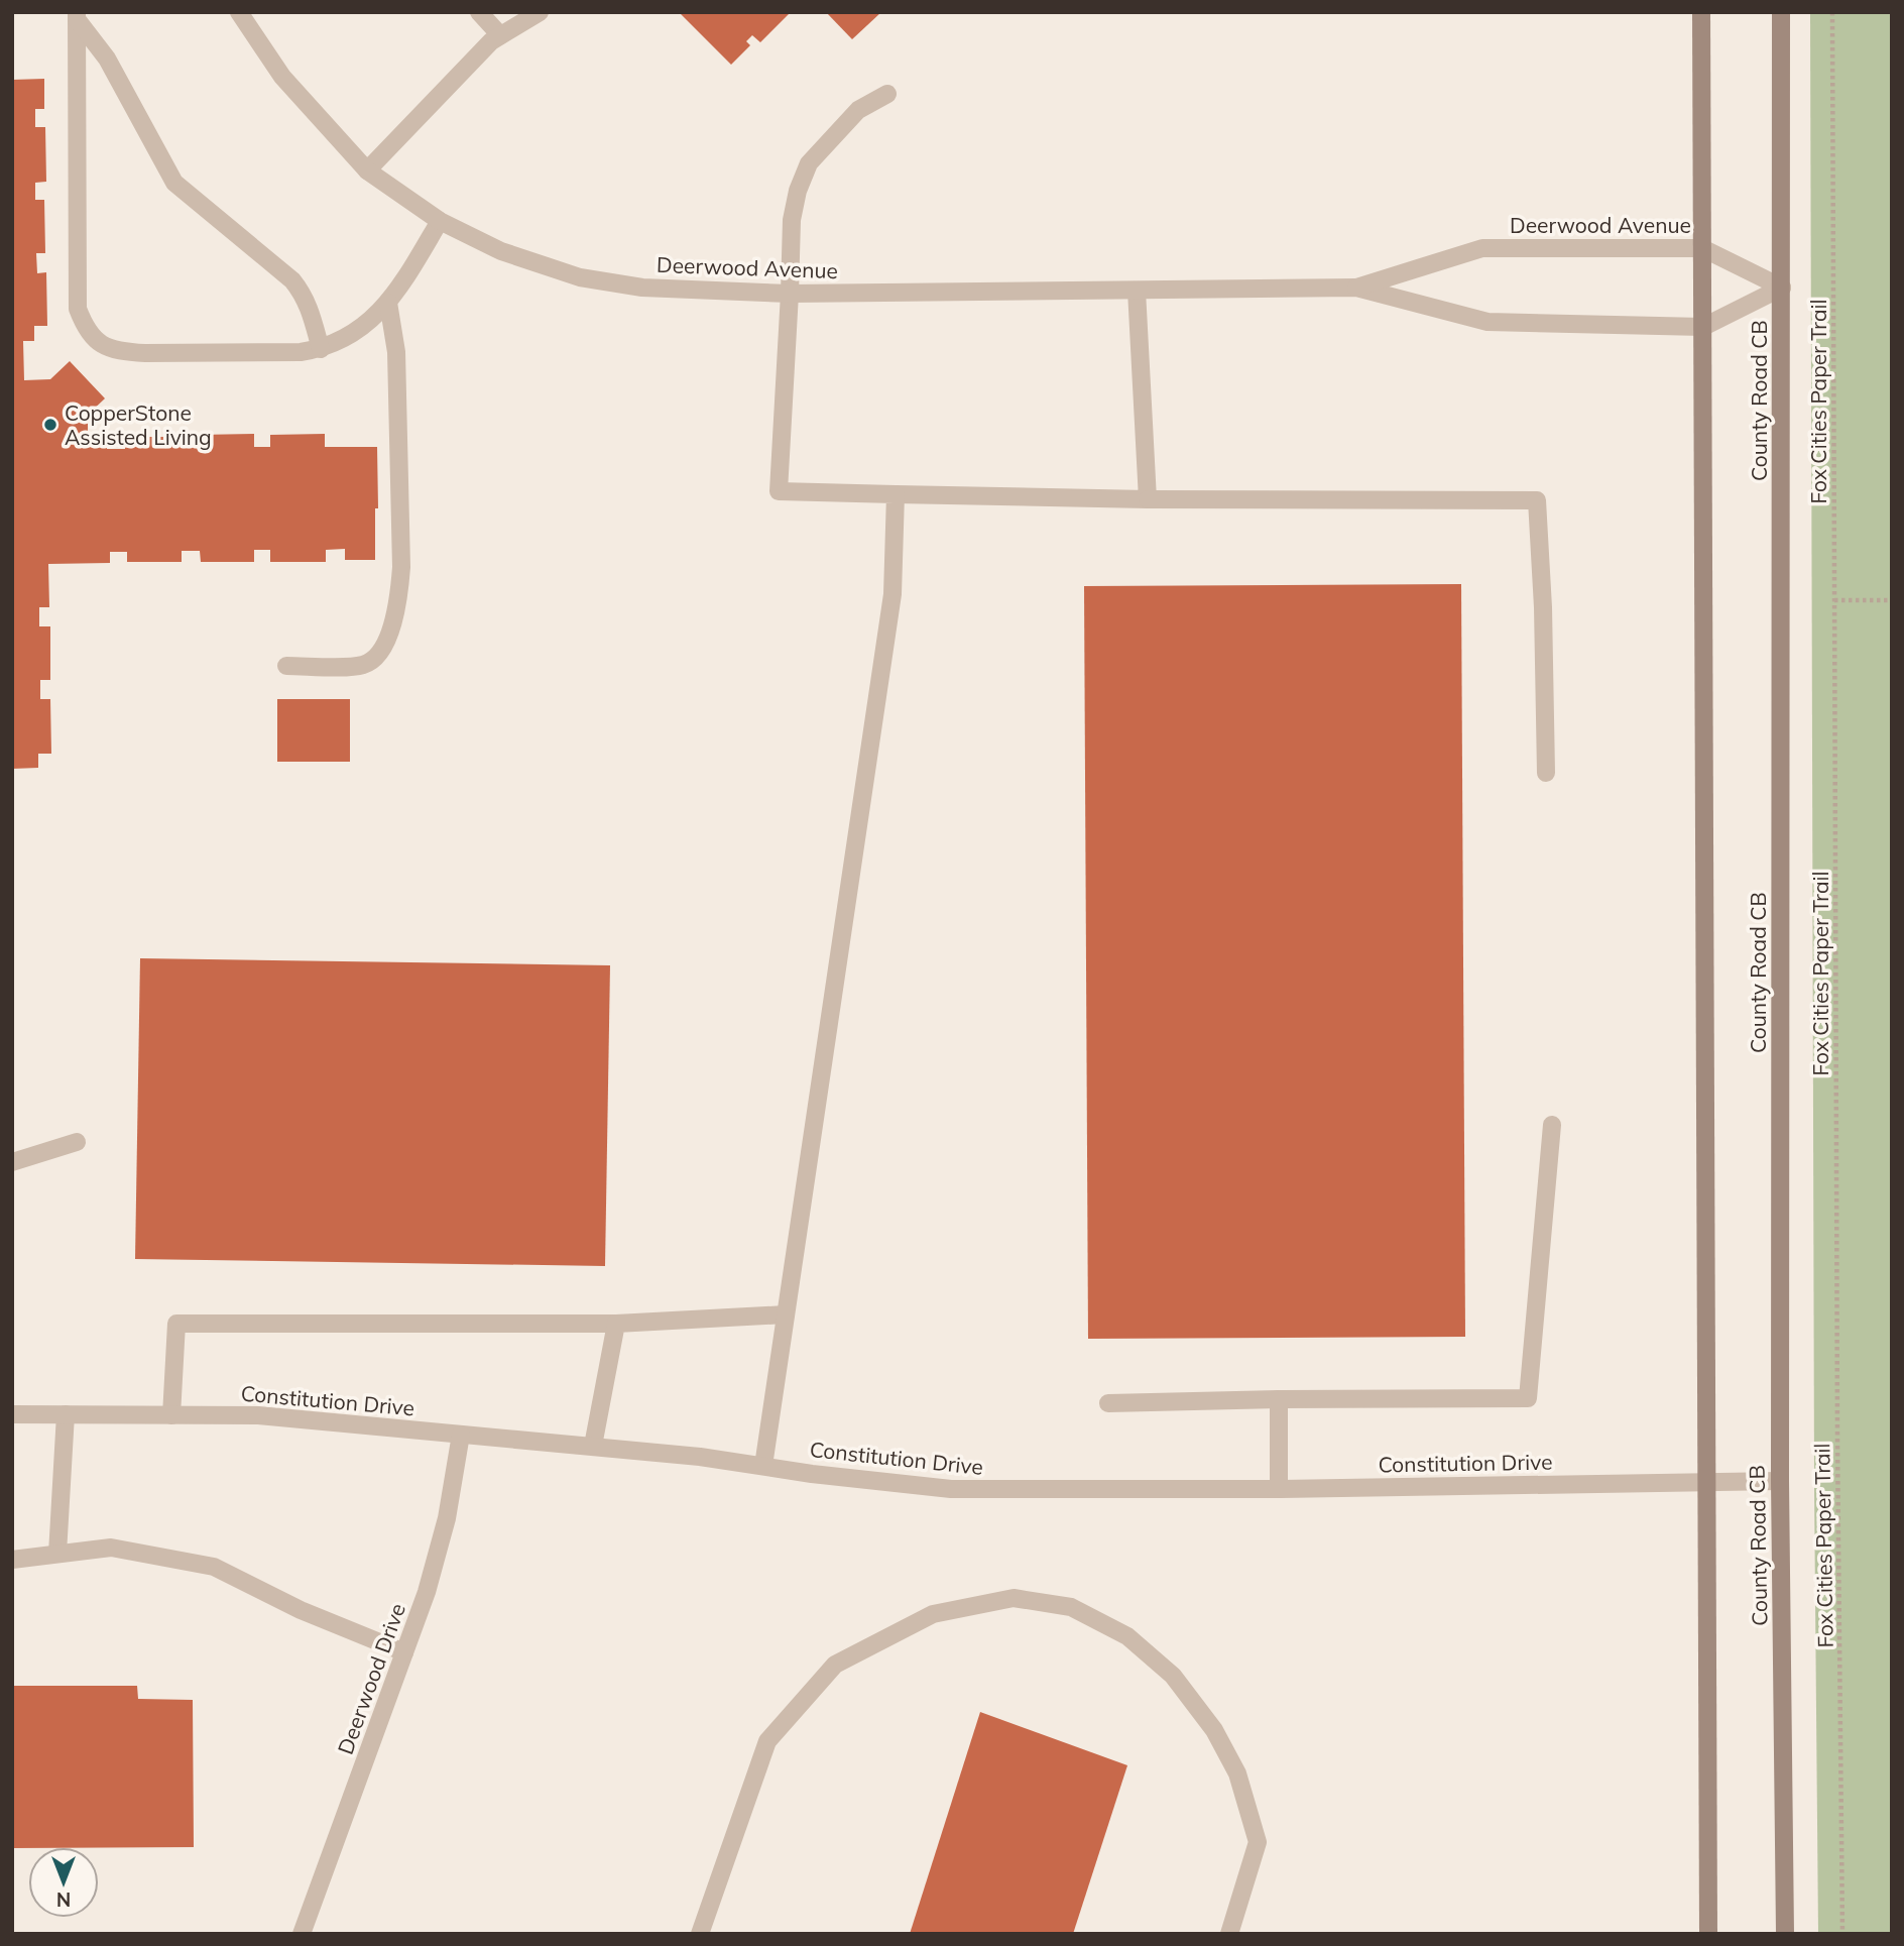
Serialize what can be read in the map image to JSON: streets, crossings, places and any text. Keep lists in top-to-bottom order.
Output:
{
  "streets": {
    "main road": ["County Road CB"],
    "street": ["Deerwood Avenue", "Constitution Drive", "Deerwood Drive"],
    "path": ["Fox Cities Paper Trail"]
  },
  "crossings": [
    ["Deerwood Avenue", "County Road CB"],
    ["County Road CB", "Constitution Drive"],
    ["Constitution Drive", "Deerwood Drive"]
  ],
  "places": ["CopperStone Assisted Living"],
  "north": "bottom"
}
